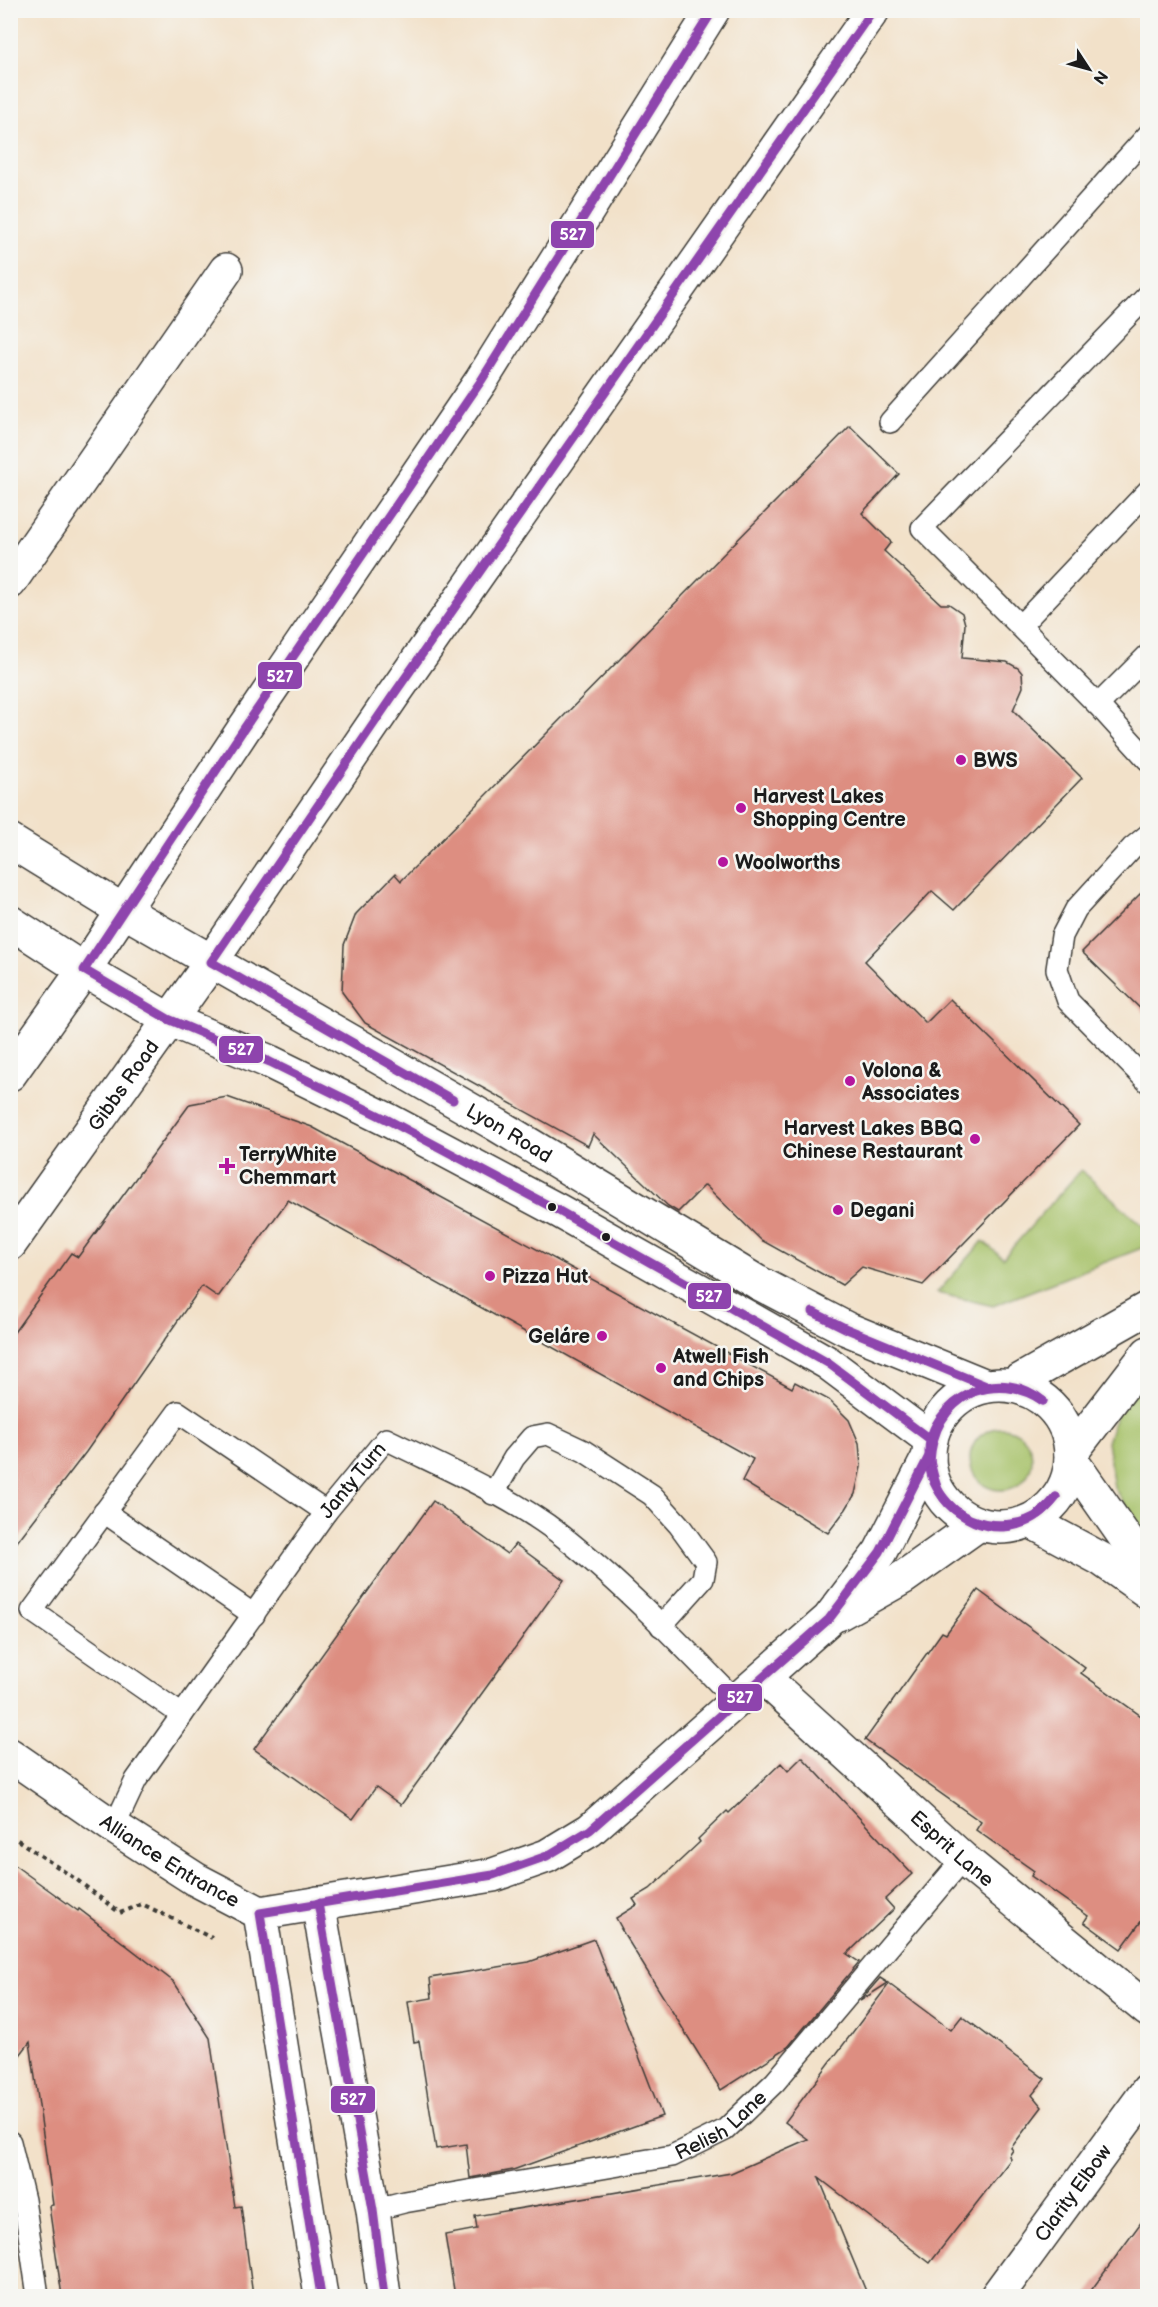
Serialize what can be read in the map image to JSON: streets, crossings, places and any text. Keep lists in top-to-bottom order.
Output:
{
  "streets": {
    "street": [
      "Gibbs Road",
      "Lyon Road",
      "Esprit Lane",
      "Alliance Entrance",
      "Clarity Elbow"
    ],
    "lane": ["Janty Turn", "Relish Lane"]
  },
  "crossings": [
    ["Gibbs Road", "Lyon Road"],
    ["Lyon Road", "Alliance Entrance"],
    ["Janty Turn", "Alliance Entrance"],
    ["Esprit Lane", "Alliance Entrance"],
    ["Esprit Lane", "Relish Lane"]
  ],
  "places": {
    "other": [
      "BWS",
      "Harvest Lakes Shopping Centre",
      "Woolworths",
      "Volona & Associates",
      "Harvest Lakes BBQ Chinese Restaurant",
      "Degani",
      "Pizza Hut",
      "Geláre",
      "Atwell Fish and Chips"
    ],
    "health": ["TerryWhite Chemmart"]
  },
  "lines": ["transit line 527"],
  "north": "bottom right"
}
